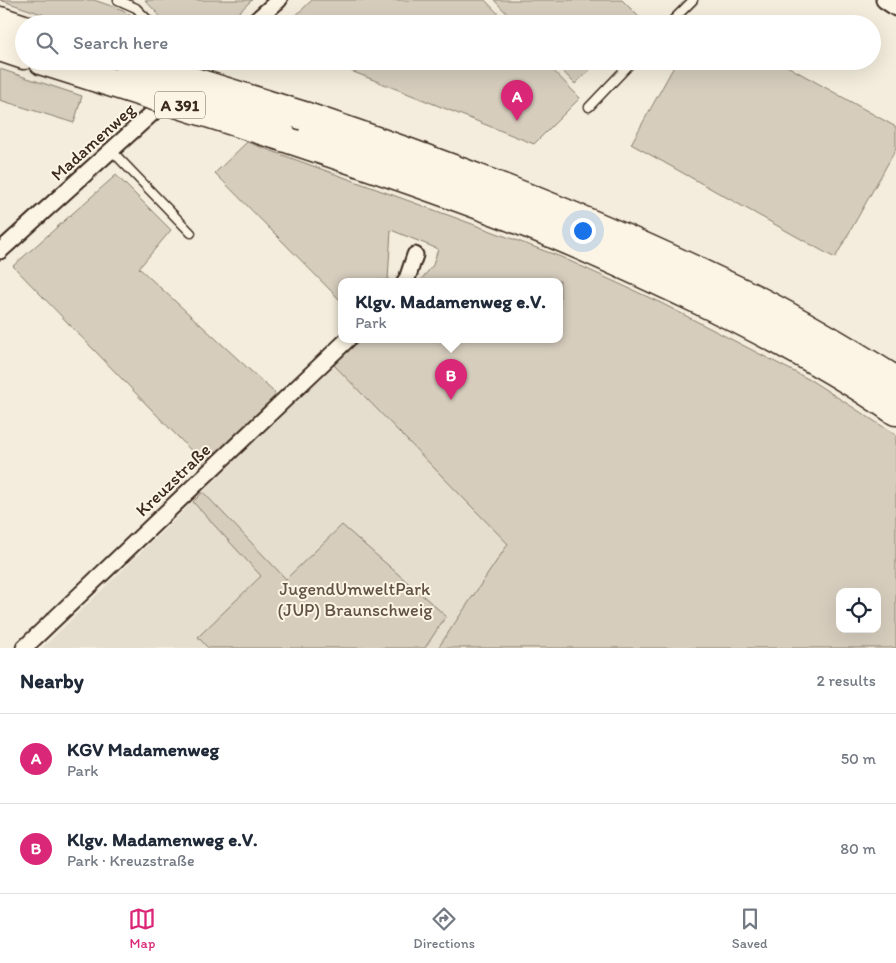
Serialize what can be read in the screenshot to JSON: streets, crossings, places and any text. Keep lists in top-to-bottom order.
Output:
{
  "streets": {
    "highway": ["A 391"],
    "street": ["Madamenweg", "Kreuzstraße"]
  },
  "parks": ["JugendUmweltPark (JUP) Braunschweig"],
  "page": {
    "search": "Search here",
    "pins": ["A", "B"],
    "popup": ["Klgv. Madamenweg e.V.", "Park"],
    "heading": ["Nearby", "2 results"],
    "list": [
      {
        "mark": "A",
        "name": "KGV Madamenweg",
        "note": "Park",
        "value": "50 m"
      },
      {
        "mark": "B",
        "name": "Klgv. Madamenweg e.V.",
        "note": "Park · Kreuzstraße",
        "value": "80 m"
      }
    ],
    "nav": ["Map", "Directions", "Saved"]
  }
}
